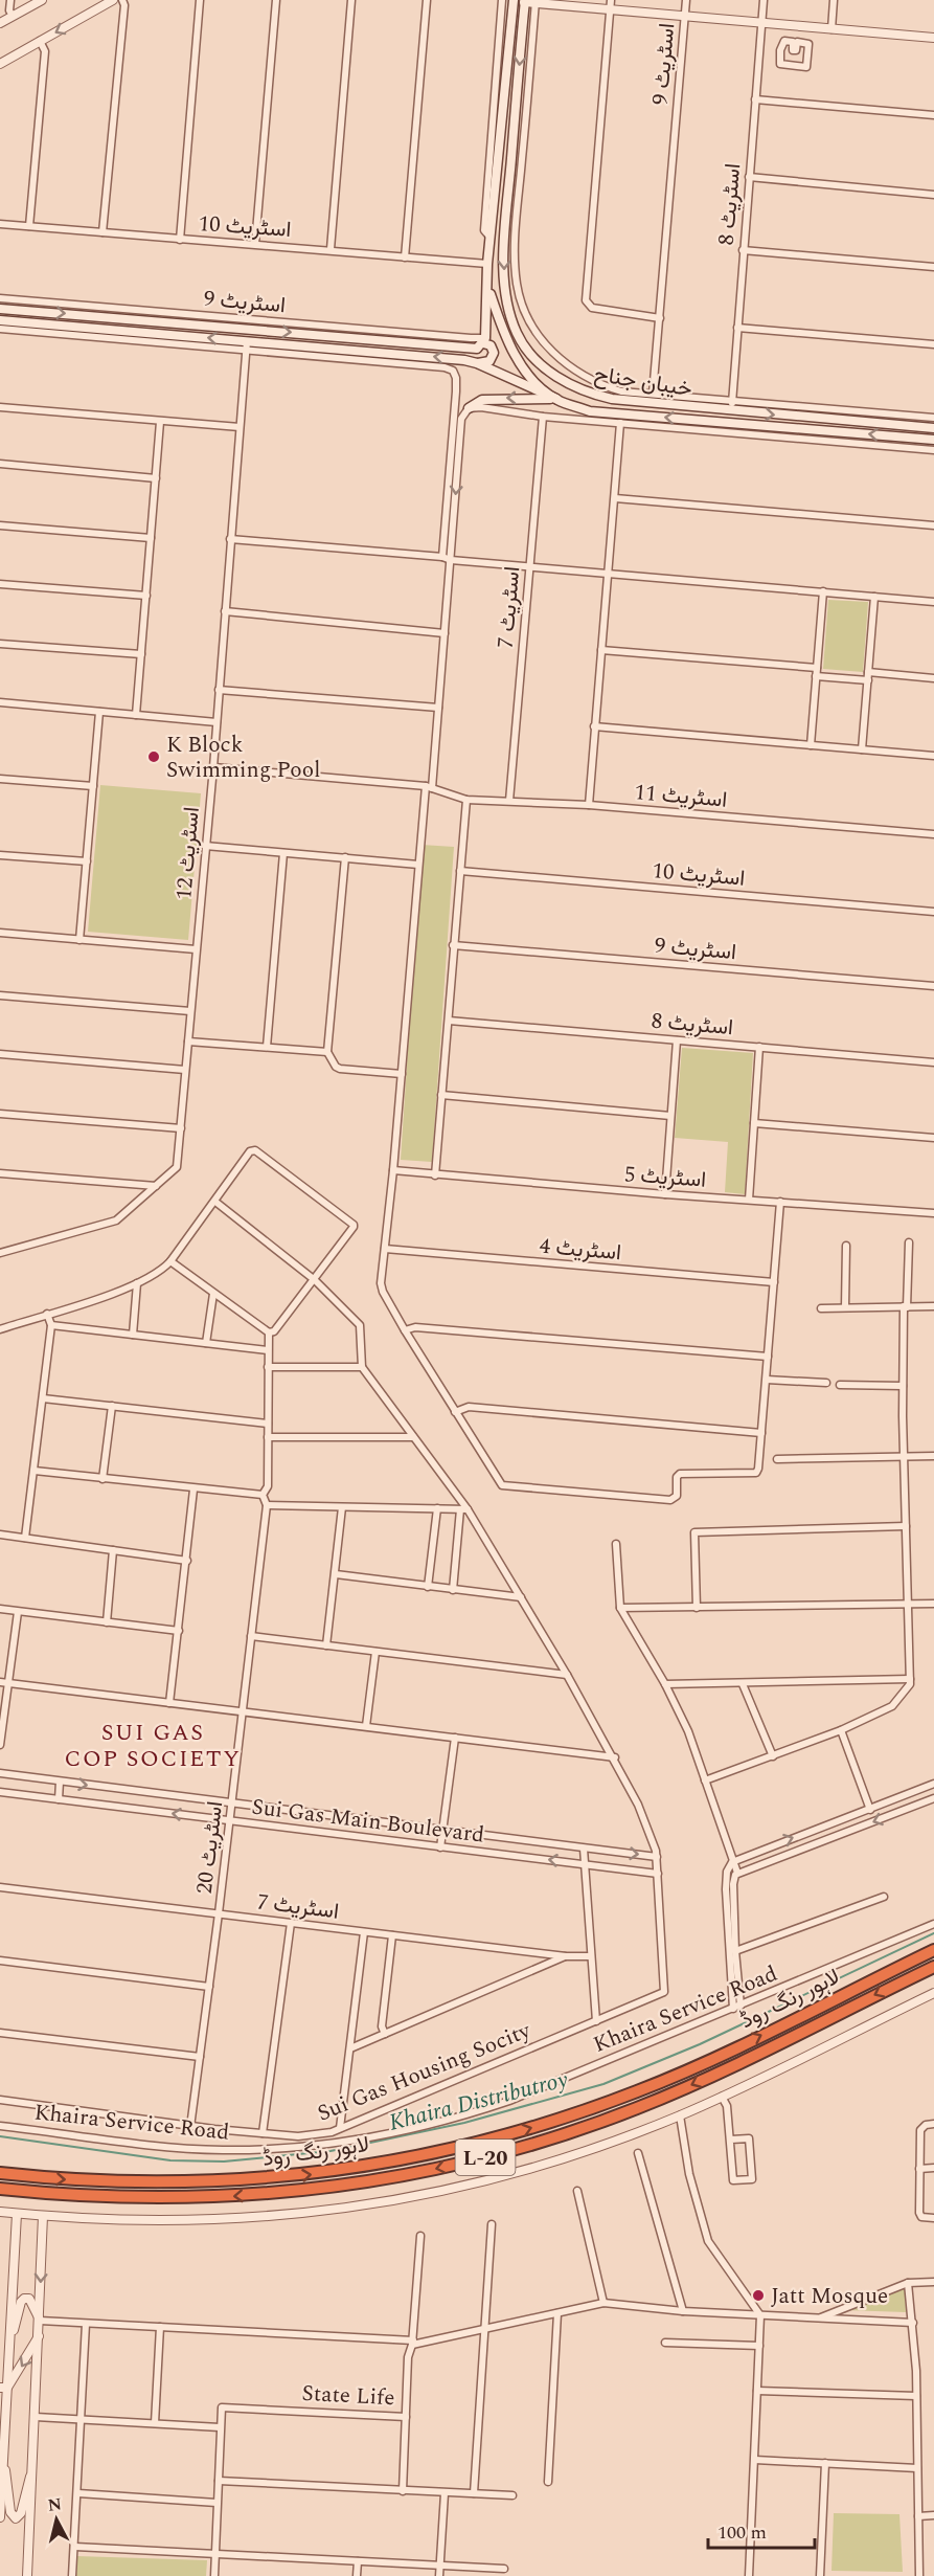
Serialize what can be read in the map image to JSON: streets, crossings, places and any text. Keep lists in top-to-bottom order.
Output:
{
  "streets": {
    "highway": ["لاہور رنگ روڈ", "L-20"],
    "main road": ["خیبان جناح"],
    "street": [
      "اسٹریٹ 9",
      "اسٹریٹ 8",
      "اسٹریٹ 10",
      "اسٹریٹ 7",
      "اسٹریٹ 11",
      "اسٹریٹ 12",
      "اسٹریٹ 5",
      "اسٹریٹ 4",
      "Sui Gas Main Boulevard",
      "اسٹریٹ 20",
      "Khaira Service Road",
      "Sui Gas Housing Socity",
      "State Life"
    ]
  },
  "crossings": [
    ["اسٹریٹ 9", "خیبان جناح"],
    ["اسٹریٹ 8", "خیبان جناح"],
    ["اسٹریٹ 10", "خیبان جناح"],
    ["اسٹریٹ 7", "اسٹریٹ 11"],
    ["اسٹریٹ 7", "اسٹریٹ 20"],
    ["اسٹریٹ 11", "اسٹریٹ 12"],
    ["Sui Gas Main Boulevard", "اسٹریٹ 20"],
    ["Sui Gas Main Boulevard", "Sui Gas Housing Socity"],
    ["اسٹریٹ 20", "Sui Gas Housing Socity"]
  ],
  "districts": ["SUI GAS COP SOCIETY"],
  "water": ["Khaira Distributroy"],
  "places": ["K Block Swimming Pool", "Jatt Mosque"],
  "scale_bar": "100 m",
  "north": "top"
}
